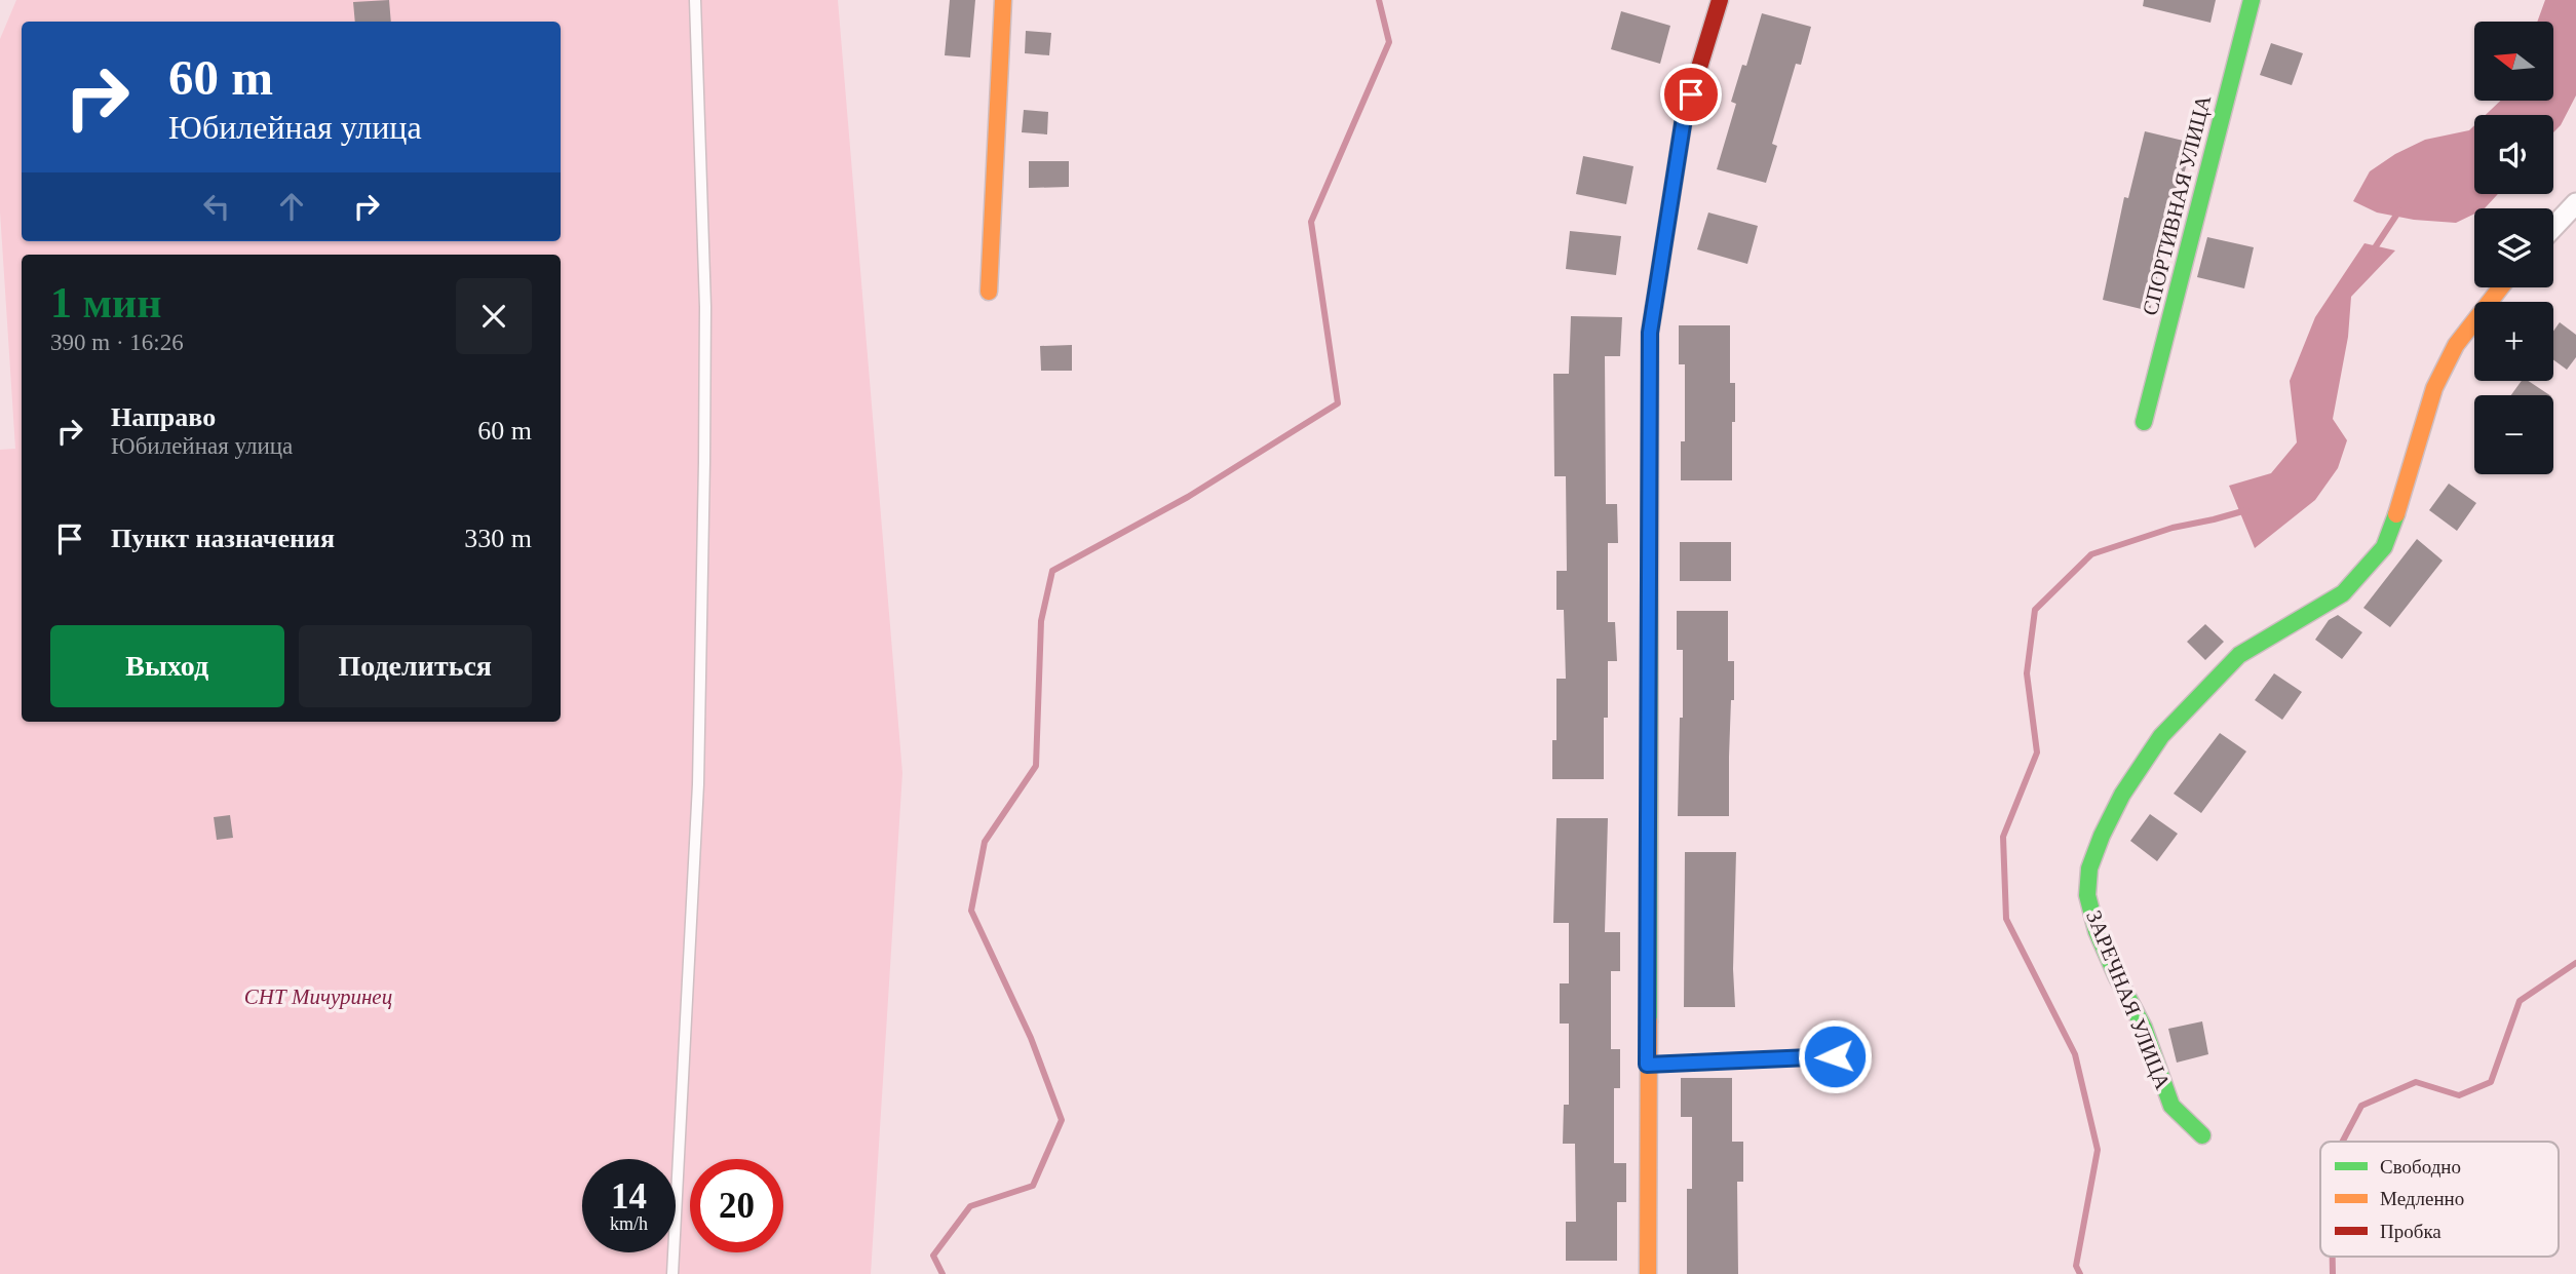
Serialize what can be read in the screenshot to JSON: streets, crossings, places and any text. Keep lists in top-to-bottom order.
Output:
{
  "streets": {
    "street": ["СПОРТИВНАЯ УЛИЦА", "ЗАРЕЧНАЯ УЛИЦА"]
  },
  "parks": ["СНТ Мичуринец"],
  "legend": ["Свободно", "Медленно", "Пробка"],
  "north": "left",
  "page": {
    "map_buttons": ["+", "−"],
    "turn": ["60 m", "Юбилейная улица"],
    "heading": ["1 мин", "390 m · 16:26"],
    "list": [
      {
        "name": "Направо",
        "note": "Юбилейная улица",
        "value": "60 m"
      },
      {
        "name": "Пункт назначения",
        "value": "330 m"
      }
    ],
    "buttons": ["Выход", "Поделиться"],
    "speed": "14 km/h",
    "limit": "20"
  }
}
